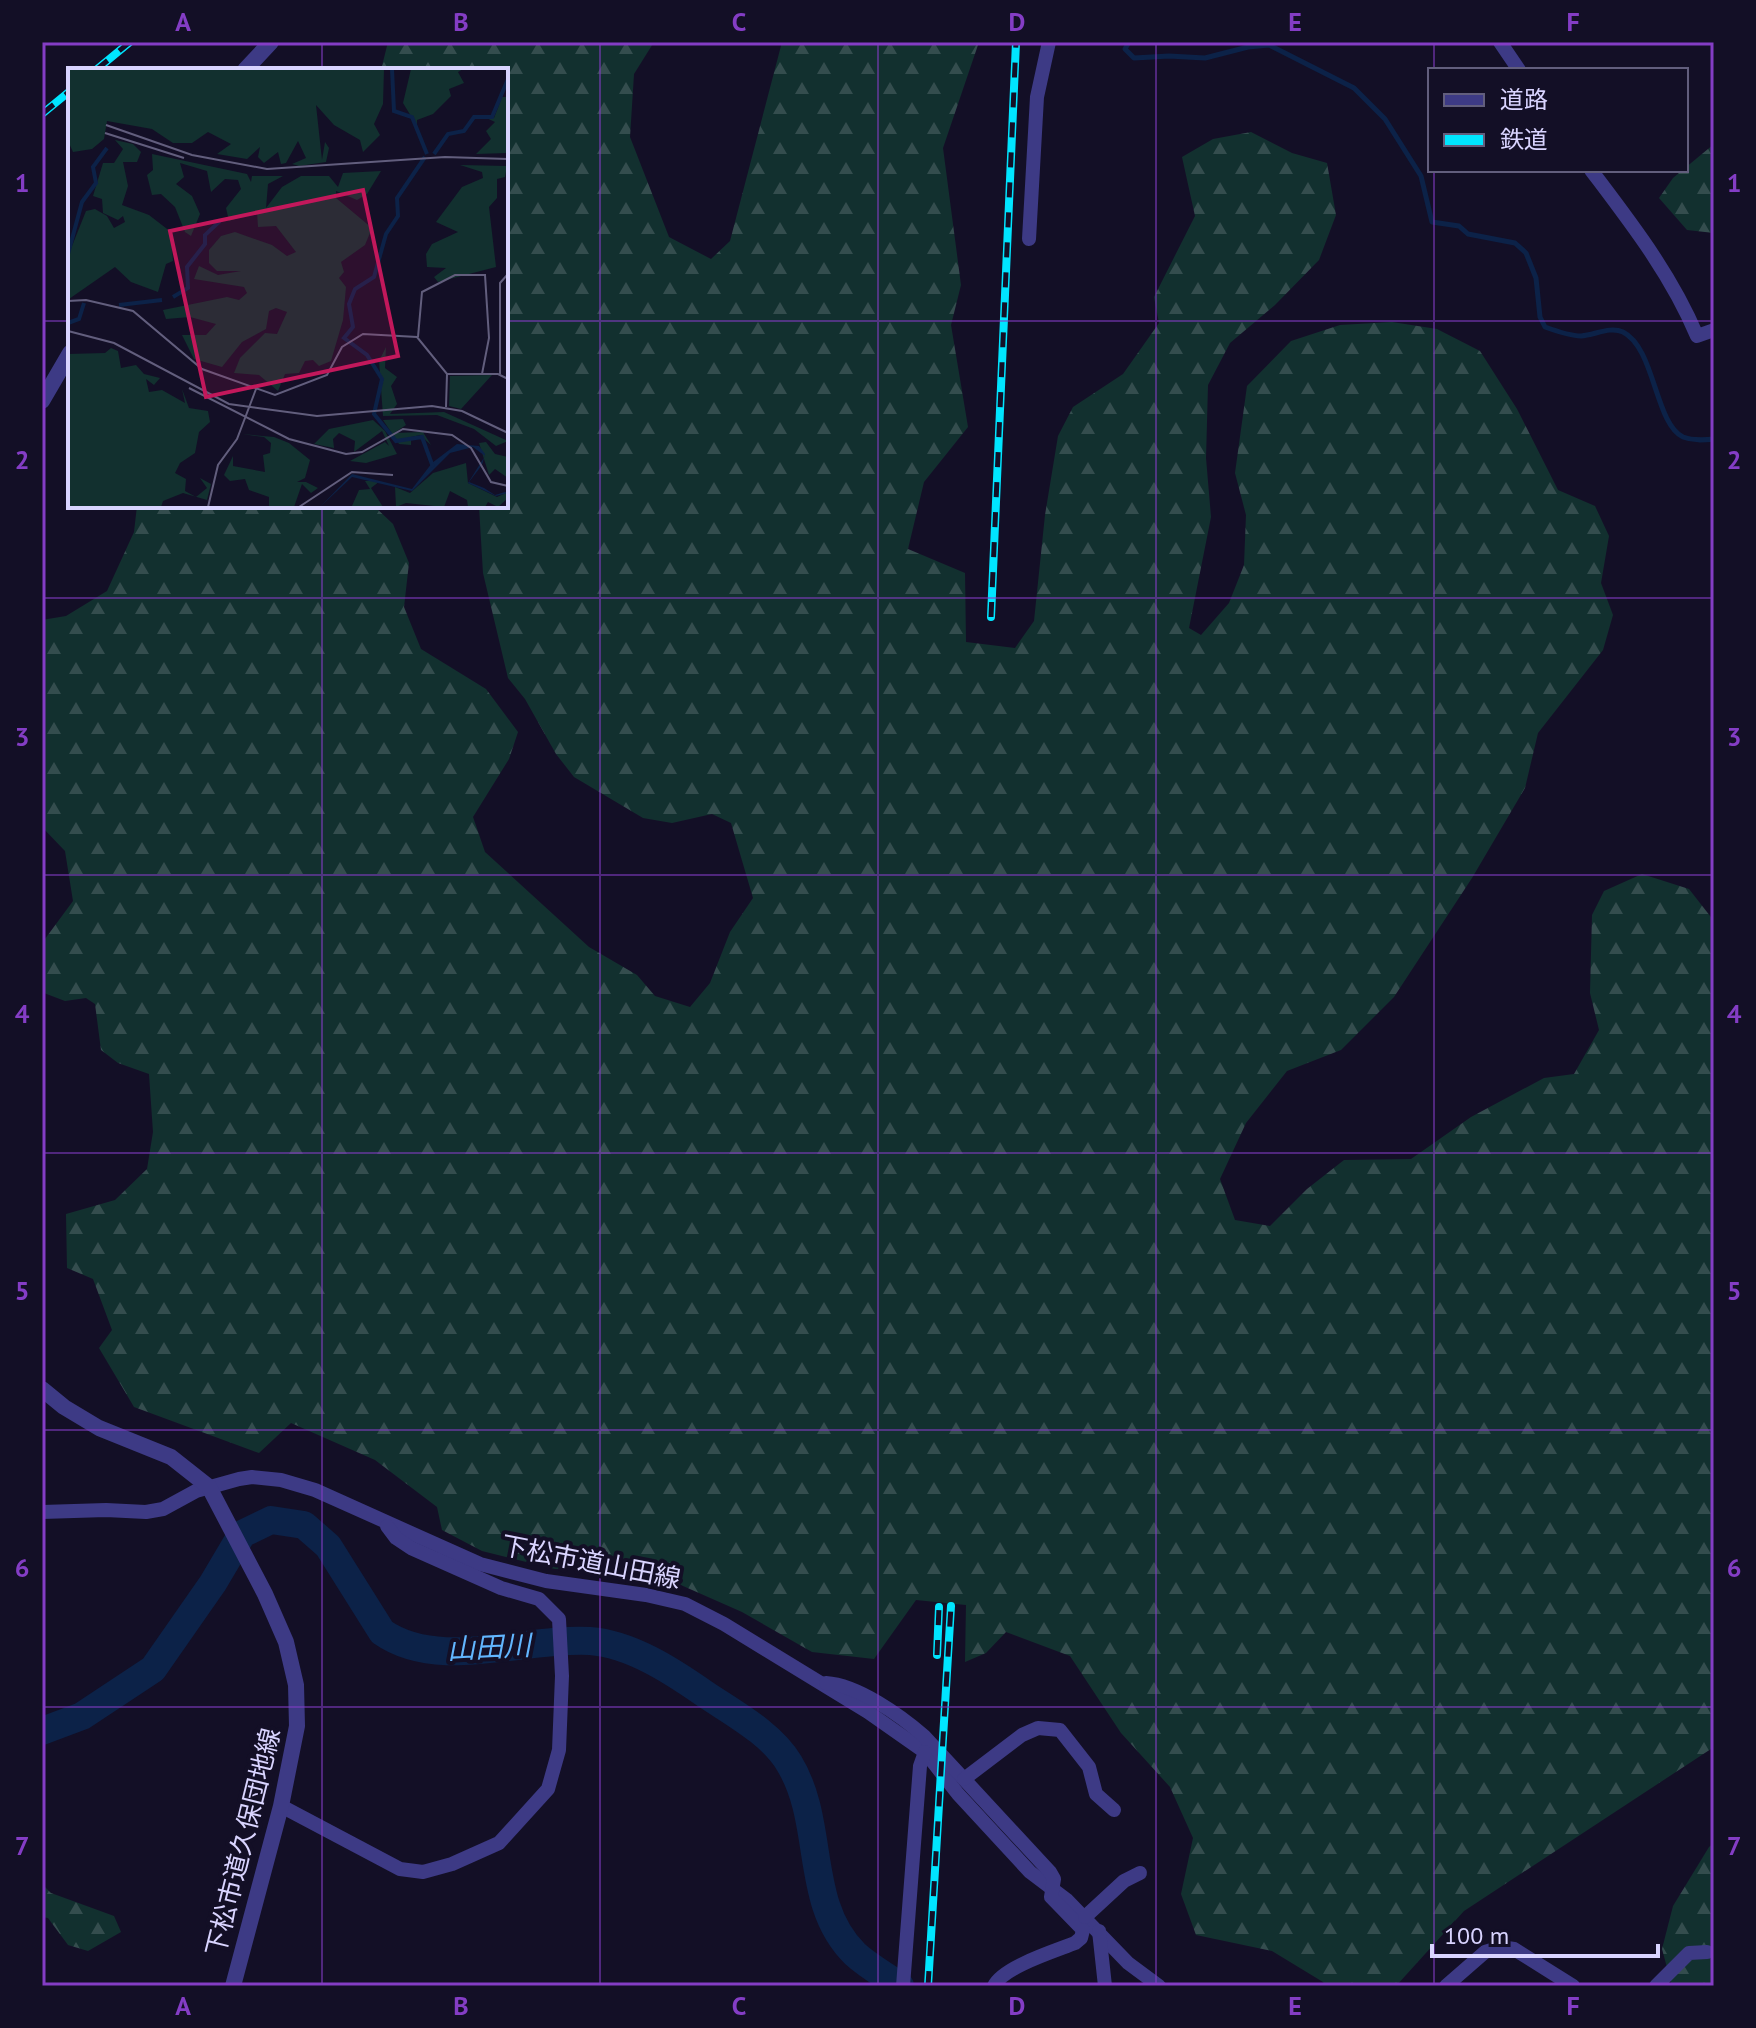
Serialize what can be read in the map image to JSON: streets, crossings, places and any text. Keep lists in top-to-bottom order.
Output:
{
  "streets": {
    "street": ["下松市道山田線", "下松市道久保団地線"]
  },
  "crossings": [
    ["下松市道山田線", "下松市道久保団地線"]
  ],
  "water": ["山田川"],
  "legend": ["道路", "鉄道"],
  "scale_bar": "100 m",
  "grid": {
    "columns": [
      "A",
      "B",
      "C",
      "D",
      "E",
      "F"
    ],
    "rows": [
      "1",
      "2",
      "3",
      "4",
      "5",
      "6",
      "7"
    ]
  }
}
